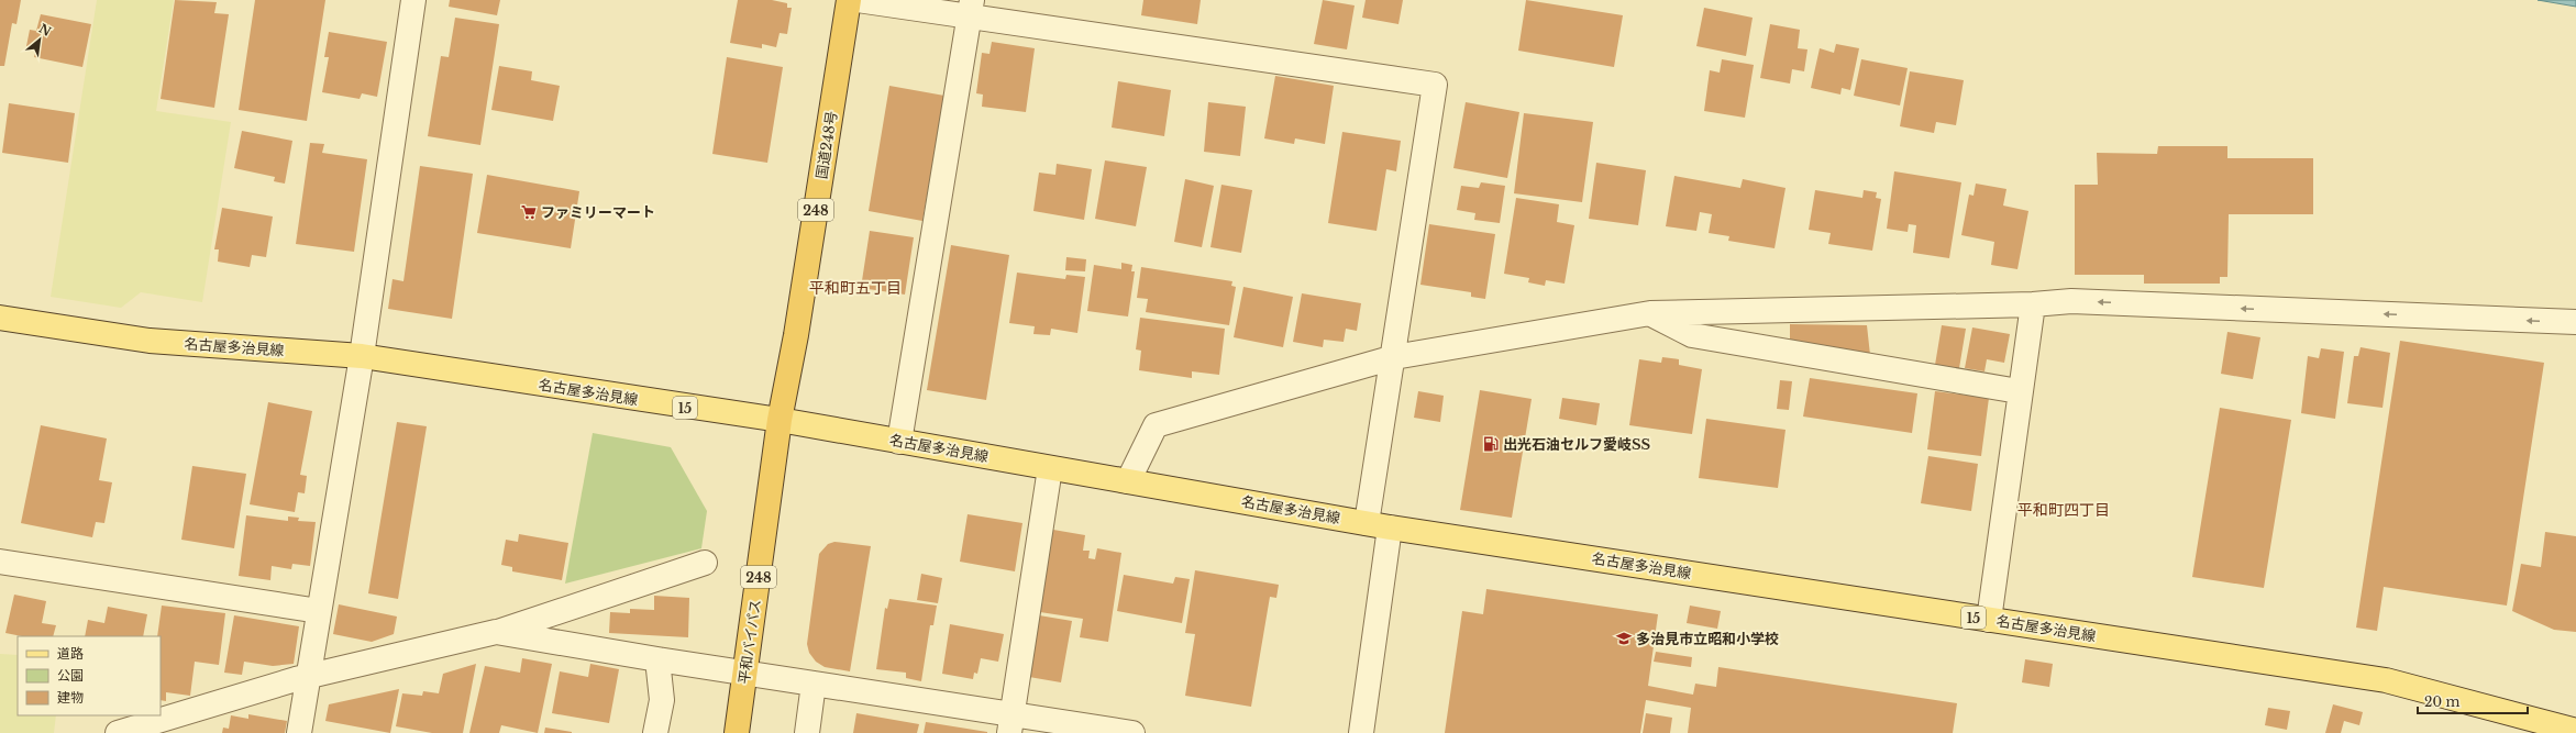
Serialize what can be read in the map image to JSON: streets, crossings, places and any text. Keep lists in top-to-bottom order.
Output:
{
  "streets": {
    "highway": ["国道248号", "248", "平和バイパス"],
    "main road": ["名古屋多治見線", "15"]
  },
  "crossings": [
    ["国道248号", "名古屋多治見線"],
    ["国道248号", "平和バイパス"],
    ["名古屋多治見線", "平和バイパス"]
  ],
  "districts": ["平和町五丁目", "平和町四丁目"],
  "places": {
    "supermarket": ["ファミリーマート"],
    "fuel station": ["出光石油セルフ愛岐SS"],
    "school or university": ["多治見市立昭和小学校"]
  },
  "legend": ["道路", "公園", "建物"],
  "scale_bar": "20 m",
  "north": "top right"
}
